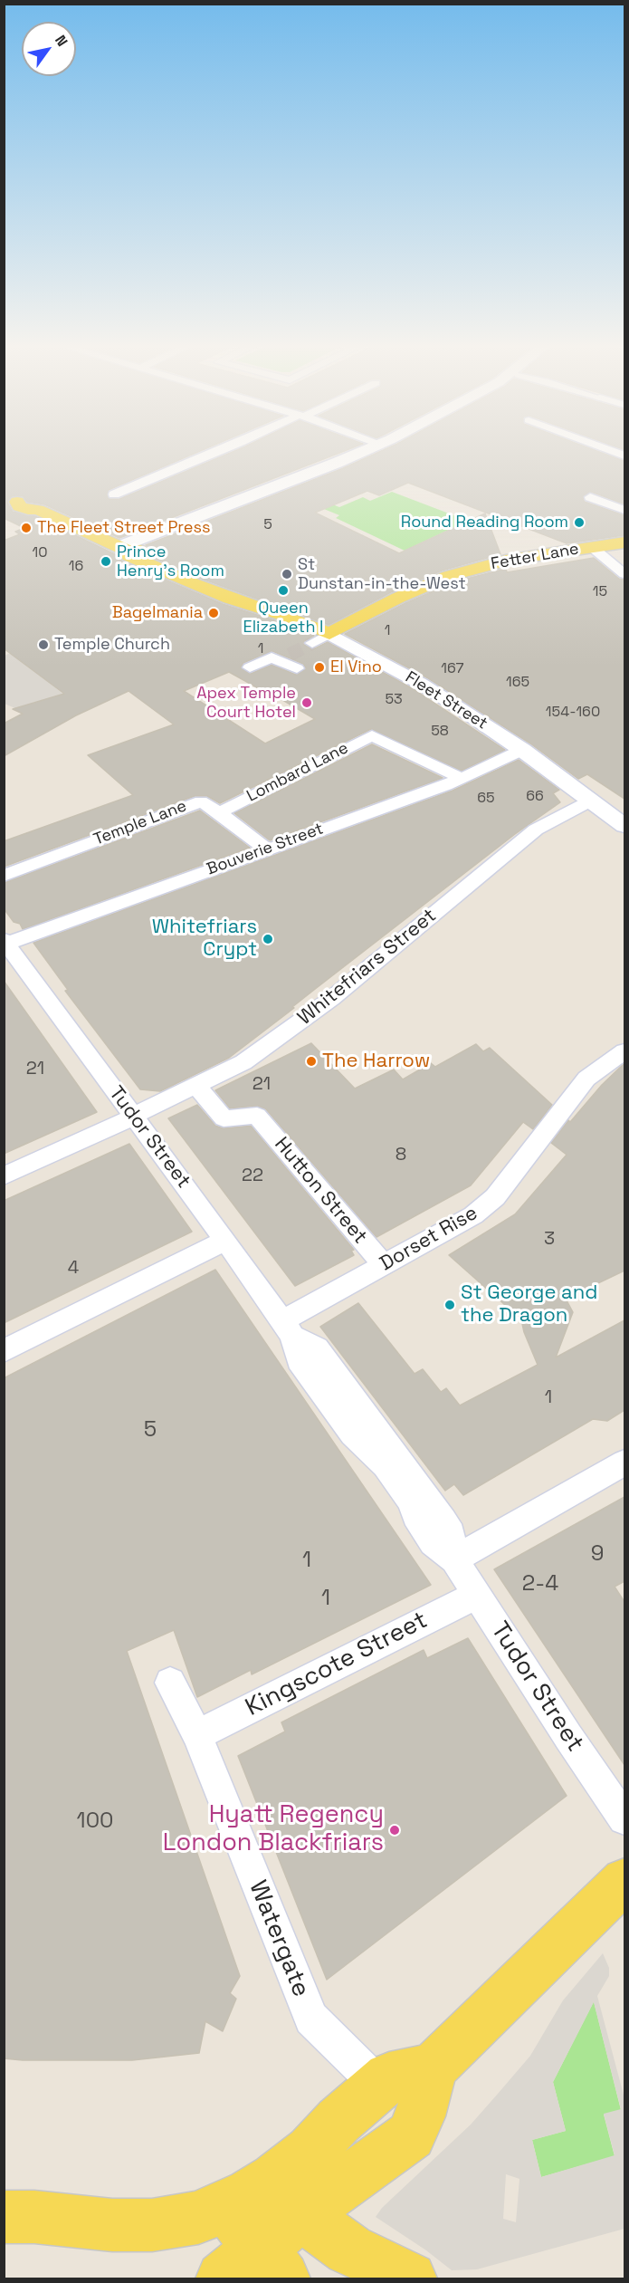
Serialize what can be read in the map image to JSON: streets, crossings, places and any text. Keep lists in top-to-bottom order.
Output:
{
  "streets": {
    "main road": ["Fetter Lane", "Fleet Street"],
    "street": [
      "Lombard Lane",
      "Temple Lane",
      "Bouverie Street",
      "Whitefriars Street",
      "Tudor Street",
      "Hutton Street",
      "Dorset Rise",
      "Kingscote Street",
      "Watergate"
    ]
  },
  "crossings": [
    ["Fetter Lane", "Fleet Street"],
    ["Fleet Street", "Bouverie Street"],
    ["Fleet Street", "Whitefriars Street"],
    ["Lombard Lane", "Temple Lane"],
    ["Lombard Lane", "Bouverie Street"],
    ["Temple Lane", "Bouverie Street"],
    ["Bouverie Street", "Tudor Street"],
    ["Whitefriars Street", "Tudor Street"],
    ["Whitefriars Street", "Hutton Street"],
    ["Tudor Street", "Dorset Rise"],
    ["Tudor Street", "Kingscote Street"],
    ["Hutton Street", "Dorset Rise"],
    ["Kingscote Street", "Watergate"]
  ],
  "places": [
    "Round Reading Room",
    "The Fleet Street Press",
    "Prince Henry's Room",
    "St Dunstan-in-the-West",
    "Queen Elizabeth I",
    "Bagelmania",
    "Temple Church",
    "El Vino",
    "Apex Temple Court Hotel",
    "Whitefriars Crypt",
    "The Harrow",
    "St George and the Dragon",
    "Hyatt Regency London Blackfriars"
  ],
  "house_numbers": [
    "5",
    "10",
    "16",
    "15",
    "1",
    "1",
    "167",
    "165",
    "53",
    "154-160",
    "58",
    "66",
    "65",
    "21",
    "21",
    "8",
    "22",
    "3",
    "4",
    "1",
    "5",
    "9",
    "1",
    "2-4",
    "1",
    "100"
  ],
  "north": "top right"
}
